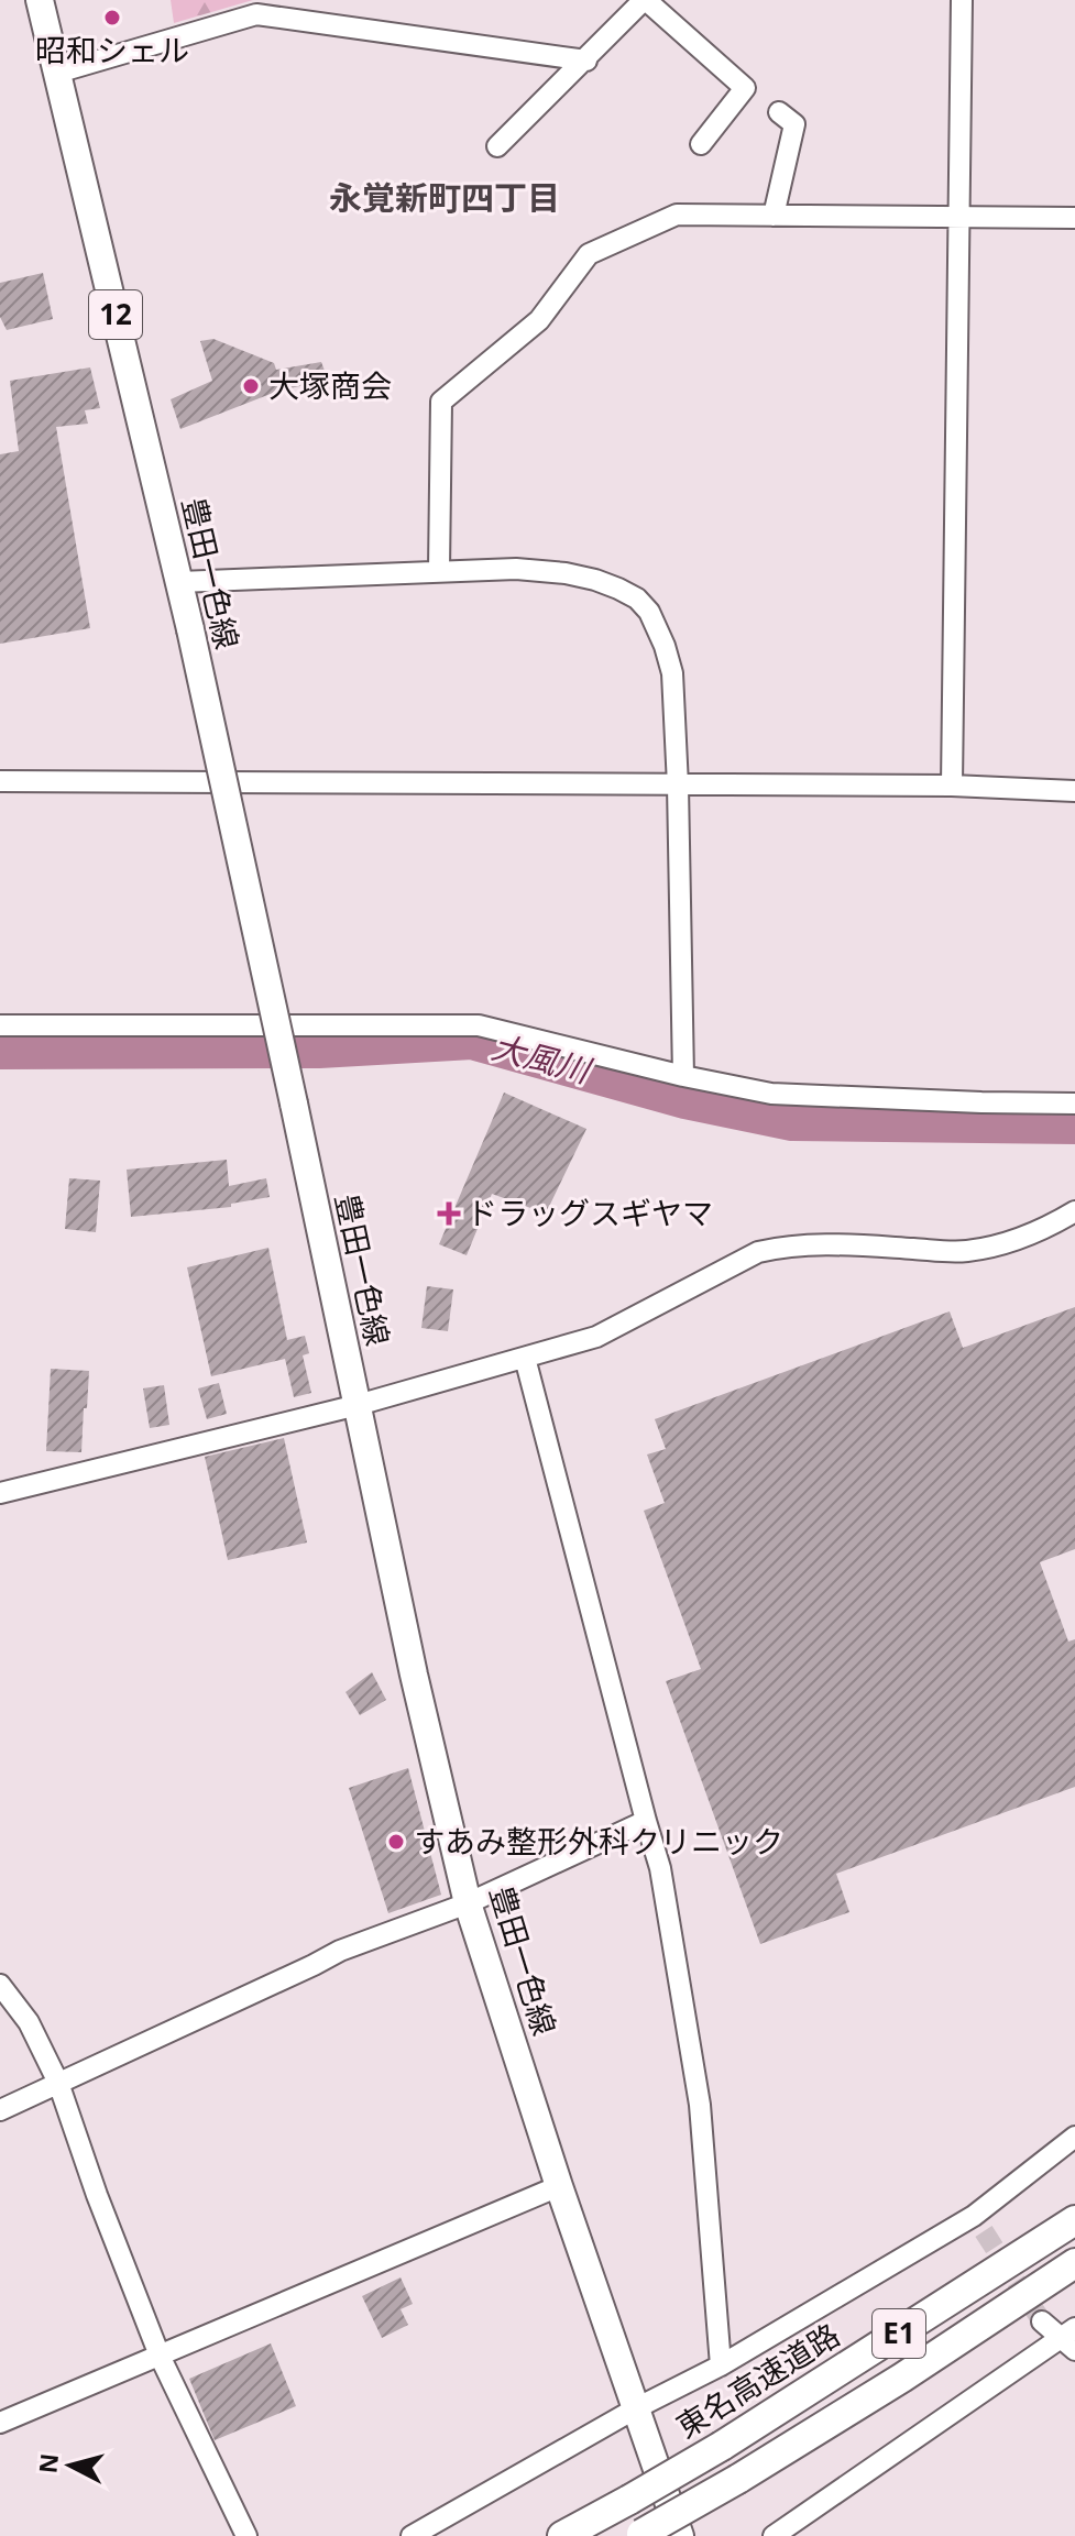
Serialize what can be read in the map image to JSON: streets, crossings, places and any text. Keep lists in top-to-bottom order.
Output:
{
  "streets": {
    "highway": ["E1", "東名高速道路"],
    "main road": ["12", "豊田一色線"]
  },
  "districts": ["永覚新町四丁目"],
  "water": ["大風川"],
  "places": {
    "other": ["昭和シェル", "大塚商会", "すあみ整形外科クリニック"],
    "health": ["ドラッグスギヤマ"]
  },
  "north": "left"
}
